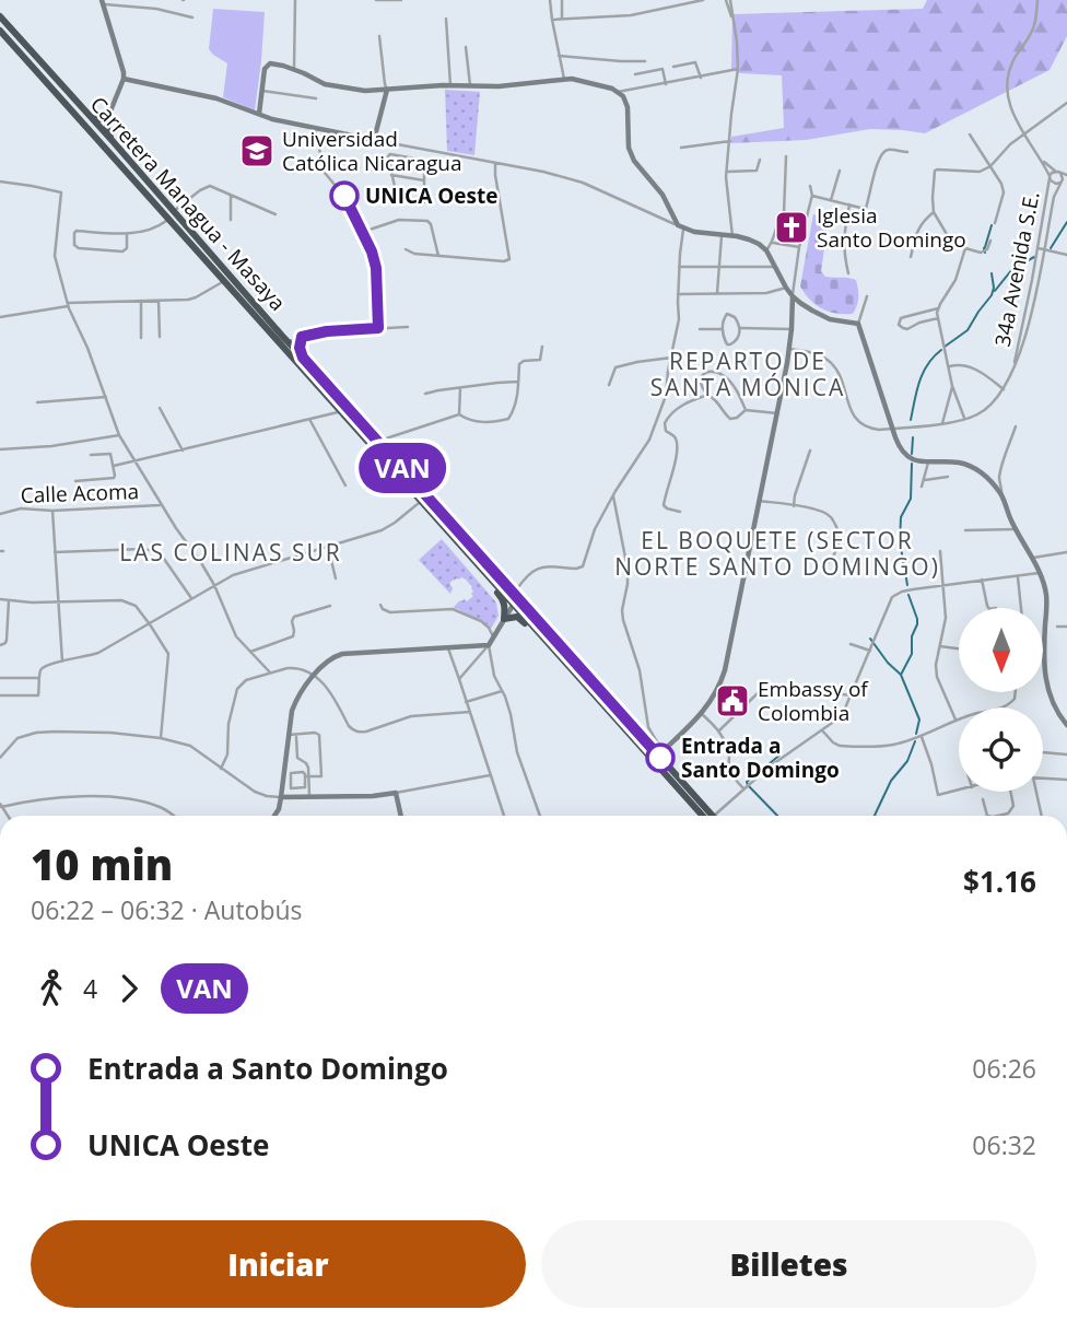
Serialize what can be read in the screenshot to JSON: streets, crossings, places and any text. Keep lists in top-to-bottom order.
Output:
{
  "streets": {
    "highway": ["Carretera Managua - Masaya"],
    "street": ["34a Avenida S.E.", "Calle Acoma"]
  },
  "districts": ["REPARTO DE SANTA MÓNICA", "EL BOQUETE (SECTOR NORTE SANTO DOMINGO)", "LAS COLINAS SUR"],
  "places": {
    "school or university": ["Universidad Católica Nicaragua"],
    "other": ["UNICA Oeste", "Entrada a Santo Domingo"],
    "church": ["Iglesia Santo Domingo"],
    "public building": ["Embassy of Colombia"]
  },
  "lines": ["bus line VAN"],
  "north": "bottom",
  "page": {
    "on_map": "VAN",
    "heading": ["10 min", "06:22 – 06:32 · Autobús", "$1.16"],
    "legs": ["4", "VAN"],
    "list": [
      {
        "name": "Entrada a Santo Domingo",
        "value": "06:26"
      },
      {
        "name": "UNICA Oeste",
        "value": "06:32"
      }
    ],
    "buttons": ["Iniciar", "Billetes"]
  }
}
